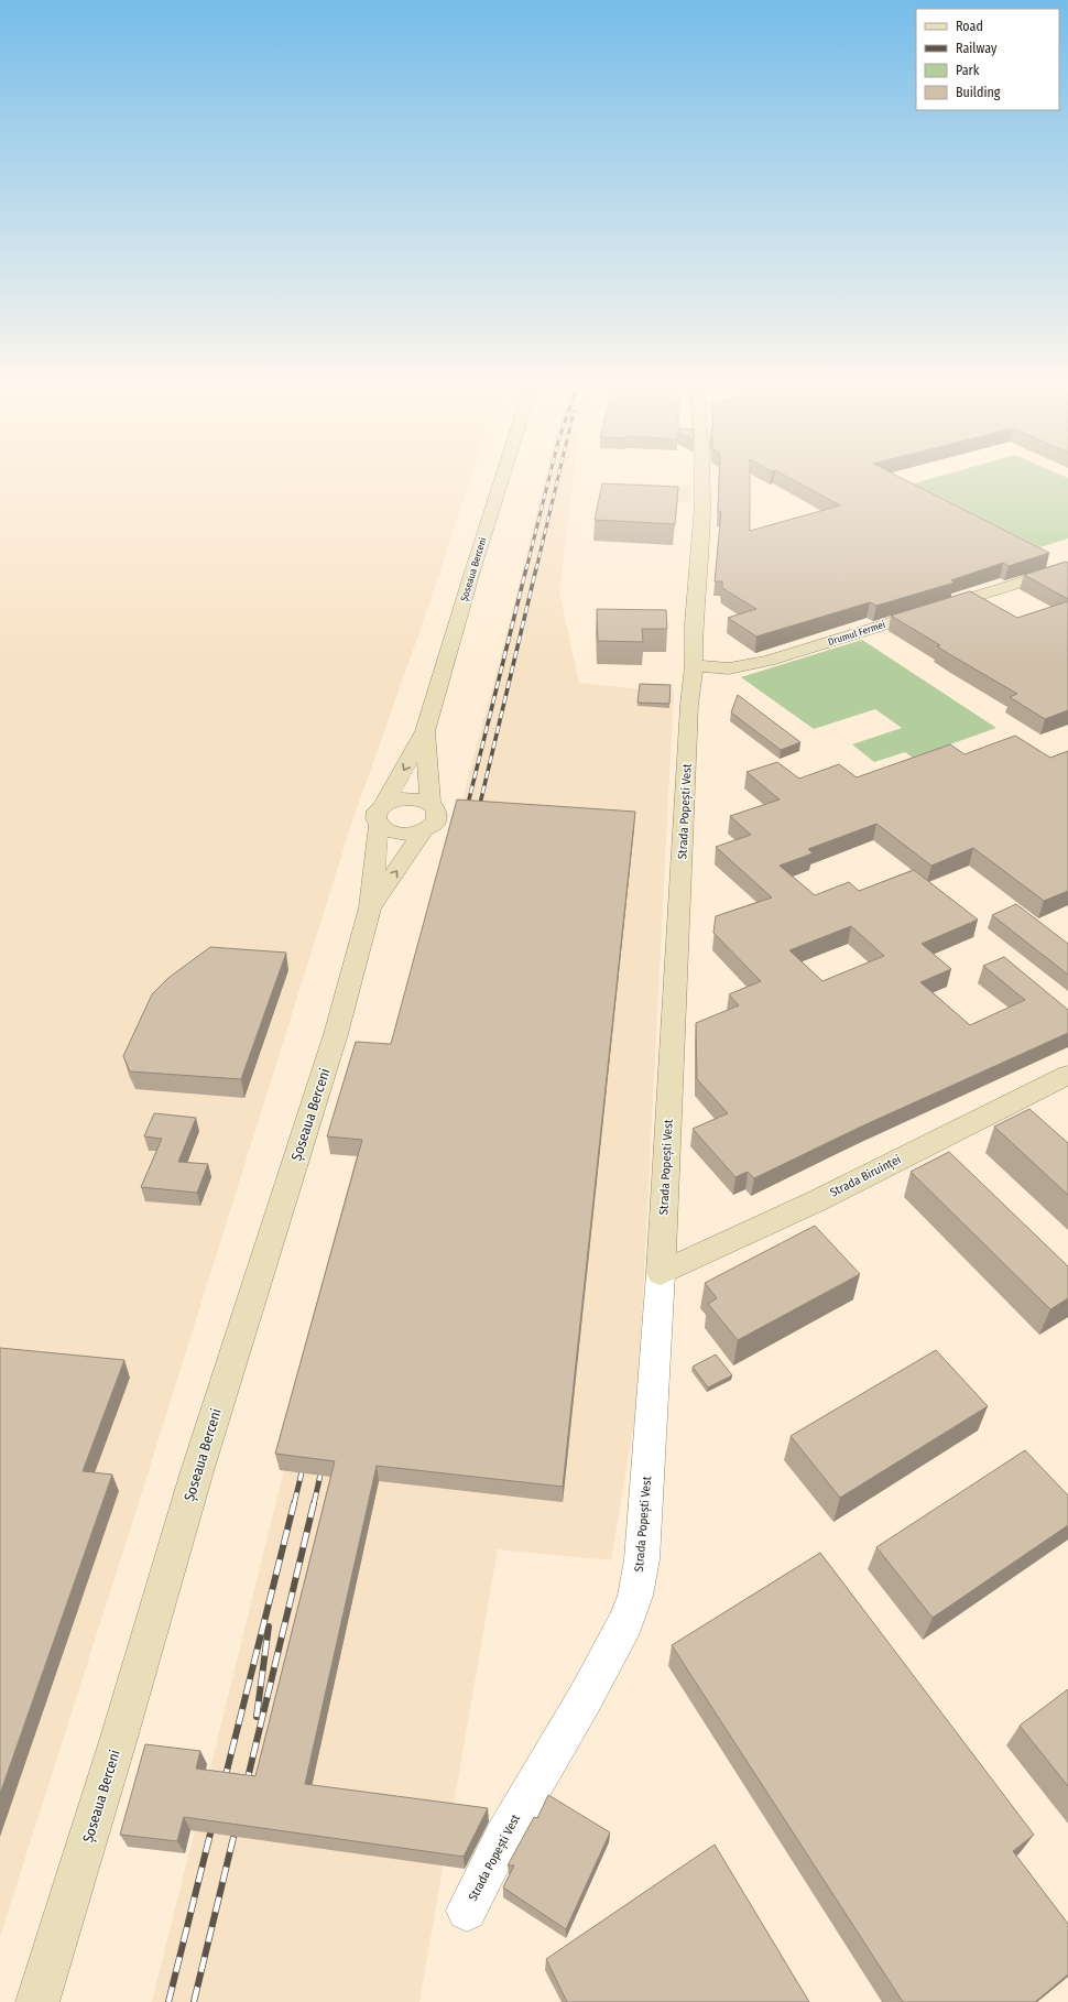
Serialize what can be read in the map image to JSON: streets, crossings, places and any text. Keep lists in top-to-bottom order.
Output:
{
  "streets": {
    "street": [
      "Șoseaua Berceni",
      "Drumul Fermei",
      "Strada Popești Vest",
      "Strada Biruinței"
    ]
  },
  "crossings": [
    ["Drumul Fermei", "Strada Popești Vest"],
    ["Strada Popești Vest", "Strada Biruinței"]
  ],
  "legend": [
    "Road",
    "Railway",
    "Park",
    "Building"
  ]
}
